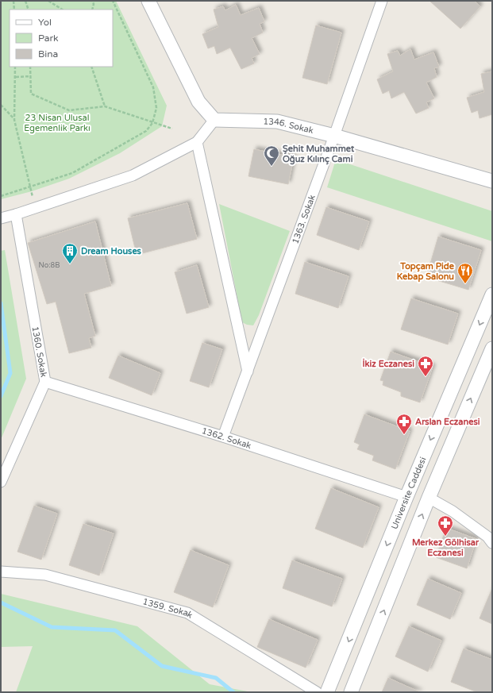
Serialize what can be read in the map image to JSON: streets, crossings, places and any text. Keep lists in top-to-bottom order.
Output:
{
  "streets": {
    "street": [
      "1346. Sokak",
      "1363. Sokak",
      "1360. Sokak",
      "1362. Sokak",
      "Universite Caddesi",
      "1359. Sokak"
    ]
  },
  "crossings": [
    ["1346. Sokak", "1363. Sokak"],
    ["1363. Sokak", "1362. Sokak"],
    ["1360. Sokak", "1362. Sokak"],
    ["1362. Sokak", "Universite Caddesi"]
  ],
  "parks": ["23 Nisan Ulusal Egemenlik Parkı"],
  "places": {
    "mosque": ["Şehit Muhammet Oğuz Kılınç Cami"],
    "building": ["Dream Houses"],
    "restaurant": ["Topçam Pide Kebap Salonu"],
    "pharmacy": ["İkiz Eczanesi", "Arslan Eczanesi", "Merkez Gölhisar Eczanesi"]
  },
  "house_numbers": ["No:8B"],
  "legend": ["Yol", "Park", "Bina"]
}
